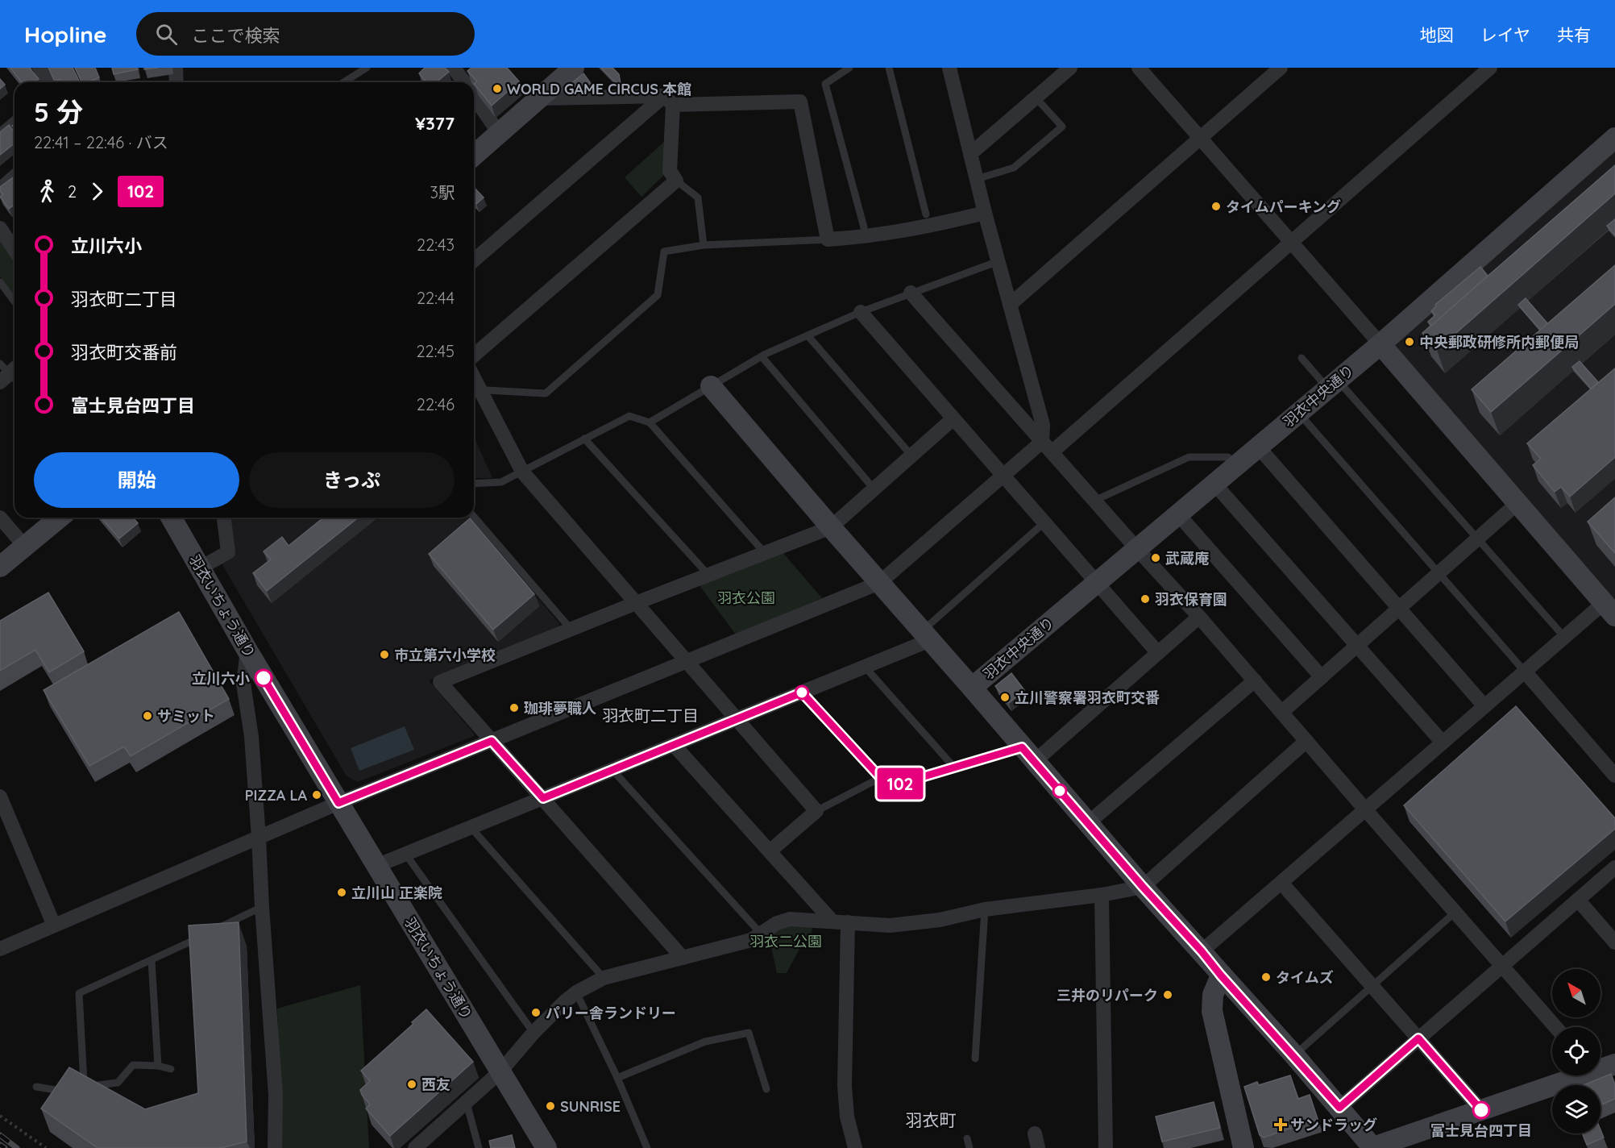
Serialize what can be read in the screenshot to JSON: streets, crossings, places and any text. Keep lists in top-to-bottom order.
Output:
{
  "streets": {
    "street": ["羽衣中央通り", "羽衣いちょう通り"]
  },
  "districts": ["羽衣町二丁目", "羽衣町"],
  "parks": ["羽衣公園", "羽衣二公園"],
  "places": {
    "other": [
      "WORLD GAME CIRCUS 本館",
      "タイムパーキング",
      "中央郵政研修所内郵便局",
      "武蔵庵",
      "羽衣保育園",
      "市立第六小学校",
      "立川六小",
      "立川警察署羽衣町交番",
      "珈琲夢職人",
      "サミット",
      "PIZZA LA",
      "立川山 正楽院",
      "タイムズ",
      "三井のリパーク",
      "パリー舎ランドリー",
      "西友",
      "SUNRISE",
      "富士見台四丁目"
    ],
    "health": ["サンドラッグ"]
  },
  "lines": ["bus line 102"],
  "north": "top left",
  "page": {
    "header": "Hopline",
    "search": "ここで検索",
    "nav": ["地図", "レイヤ", "共有"],
    "on_map": "102",
    "heading": ["5 分", "22:41 – 22:46 · バス", "¥377"],
    "legs": ["2", "102", "3駅"],
    "list": [
      {
        "name": "立川六小",
        "value": "22:43"
      },
      {
        "name": "羽衣町二丁目",
        "value": "22:44"
      },
      {
        "name": "羽衣町交番前",
        "value": "22:45"
      },
      {
        "name": "富士見台四丁目",
        "value": "22:46"
      }
    ],
    "buttons": ["開始", "きっぷ"]
  }
}
